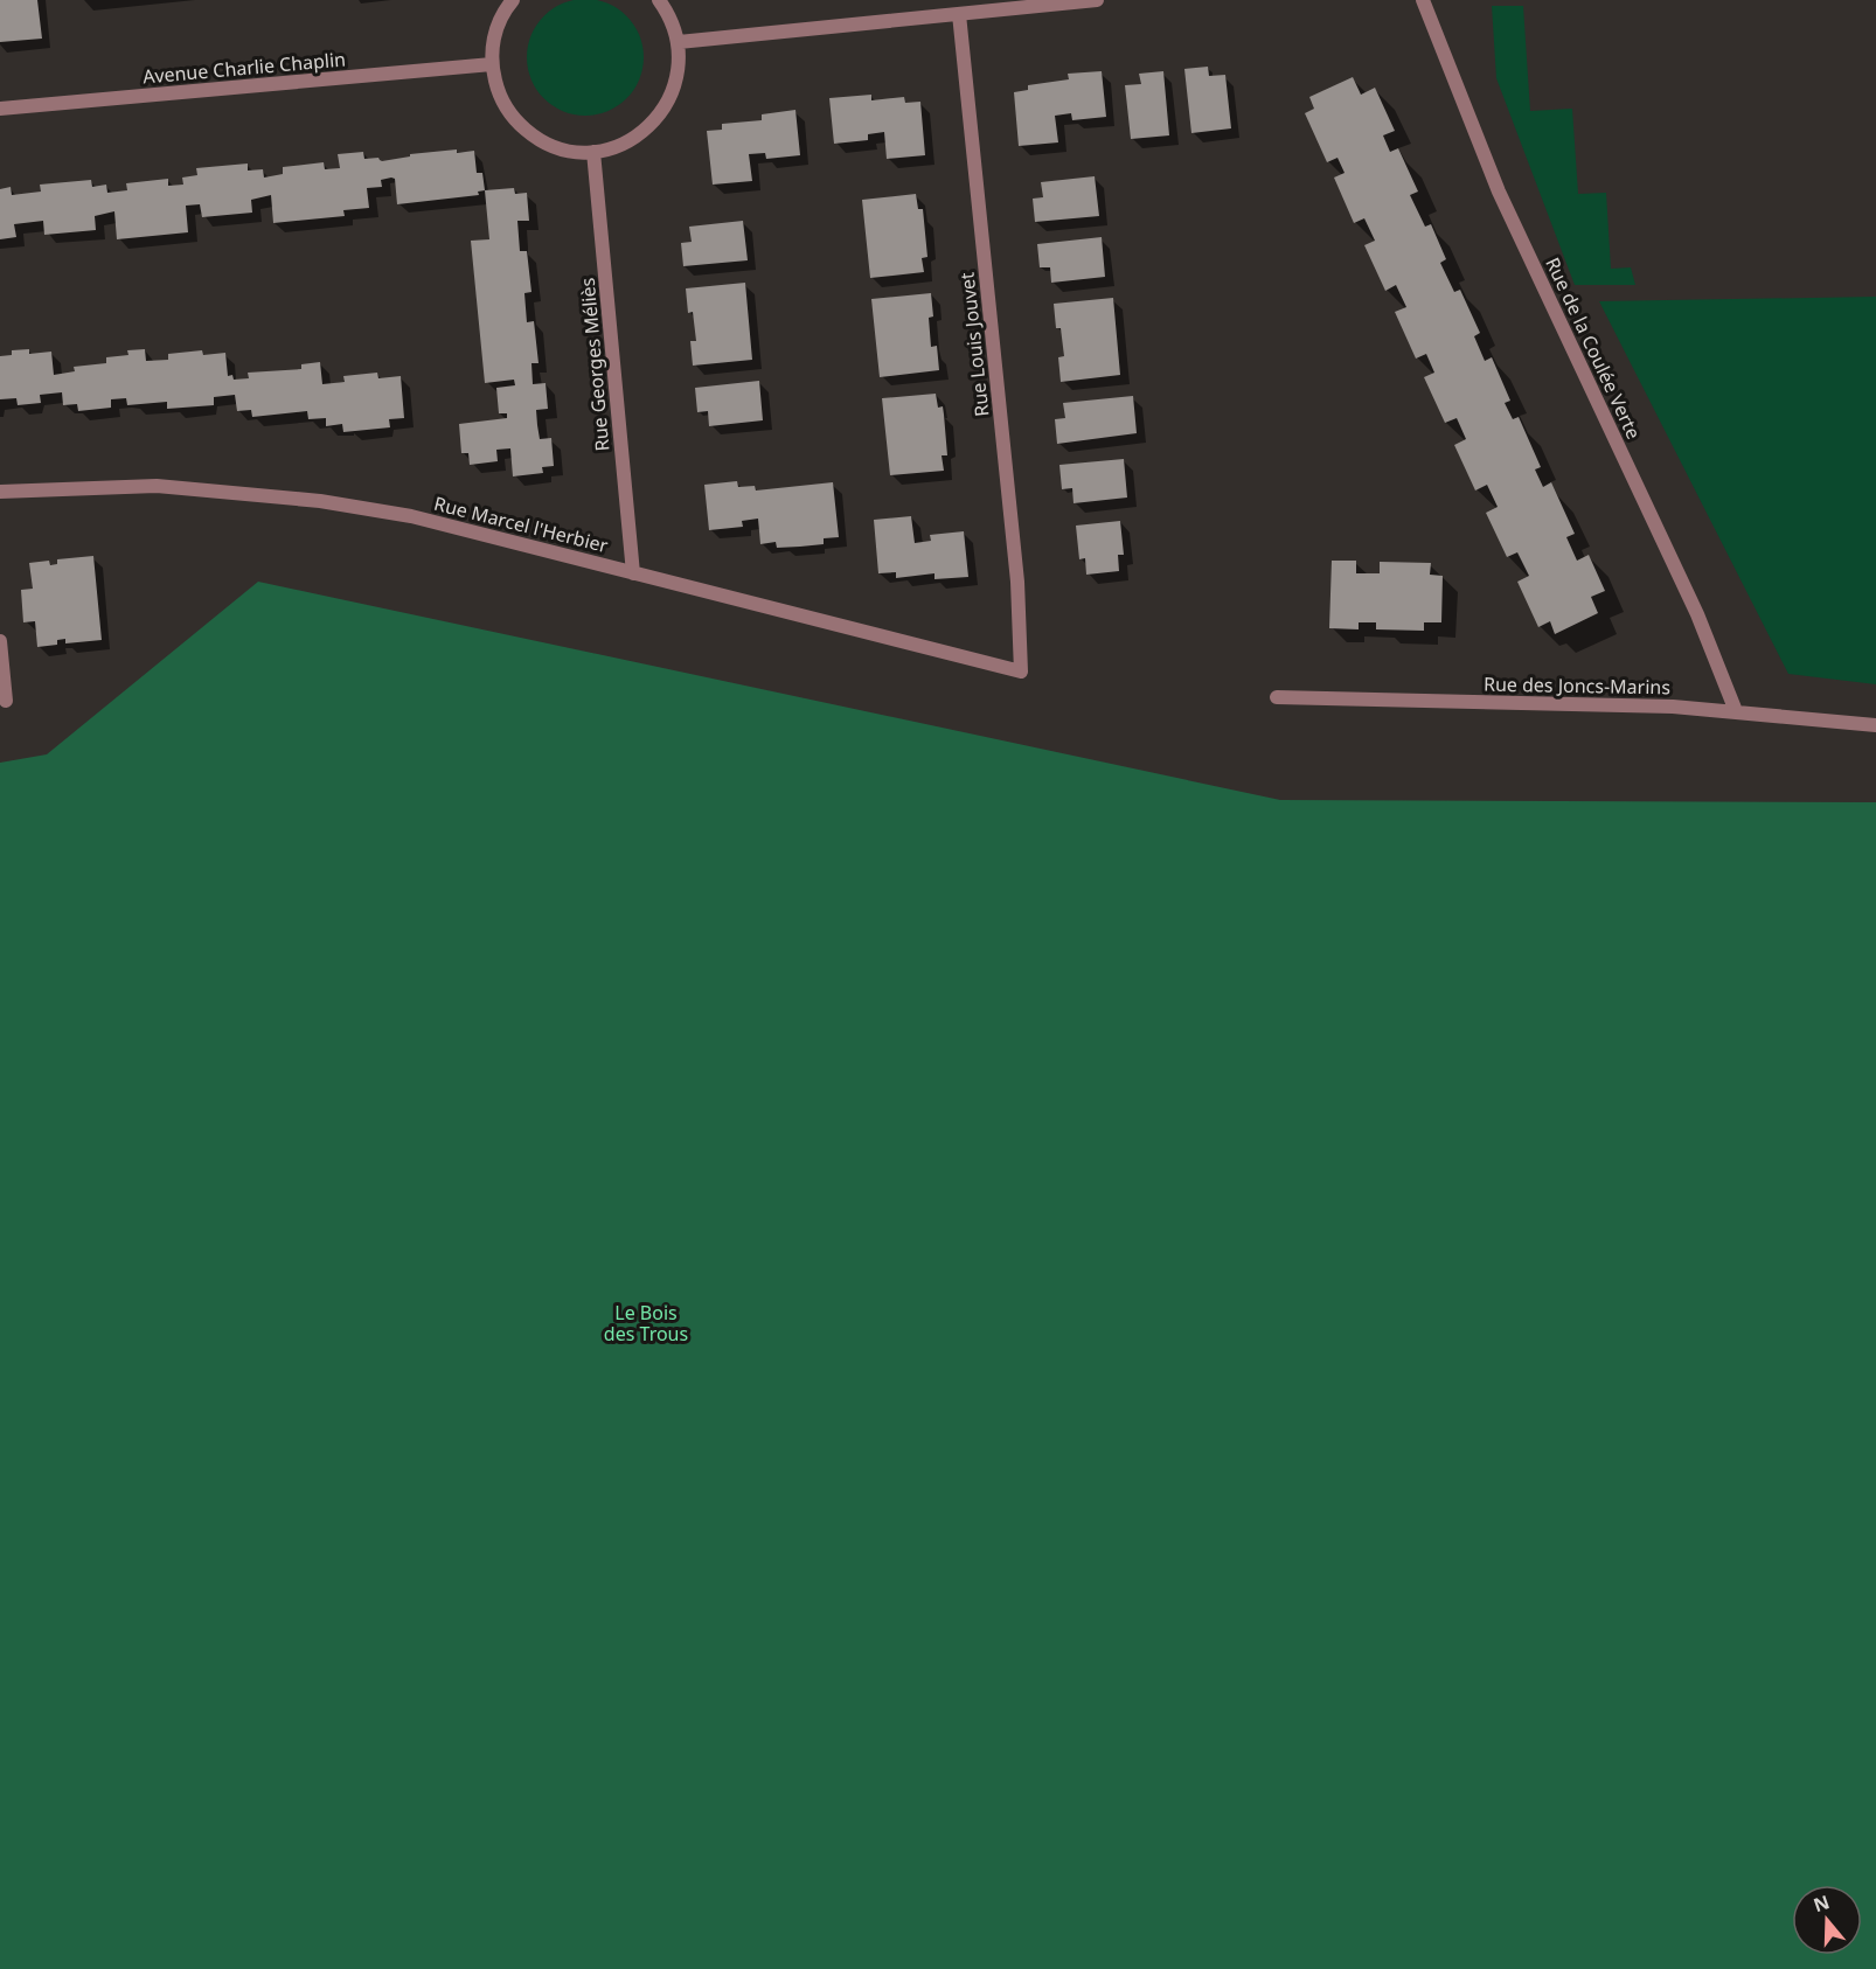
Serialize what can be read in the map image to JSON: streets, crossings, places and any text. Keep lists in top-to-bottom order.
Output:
{
  "streets": {
    "street": [
      "Avenue Charlie Chaplin",
      "Rue Louis Jouvet",
      "Rue de la Coulée Verte",
      "Rue Georges Méliès",
      "Rue Marcel l'Herbier",
      "Rue des Joncs-Marins"
    ]
  },
  "crossings": [
    ["Rue Louis Jouvet", "Rue Marcel l'Herbier"],
    ["Rue de la Coulée Verte", "Rue des Joncs-Marins"],
    ["Rue Georges Méliès", "Rue Marcel l'Herbier"]
  ],
  "parks": ["Le Bois des Trous"],
  "north": "top"
}
